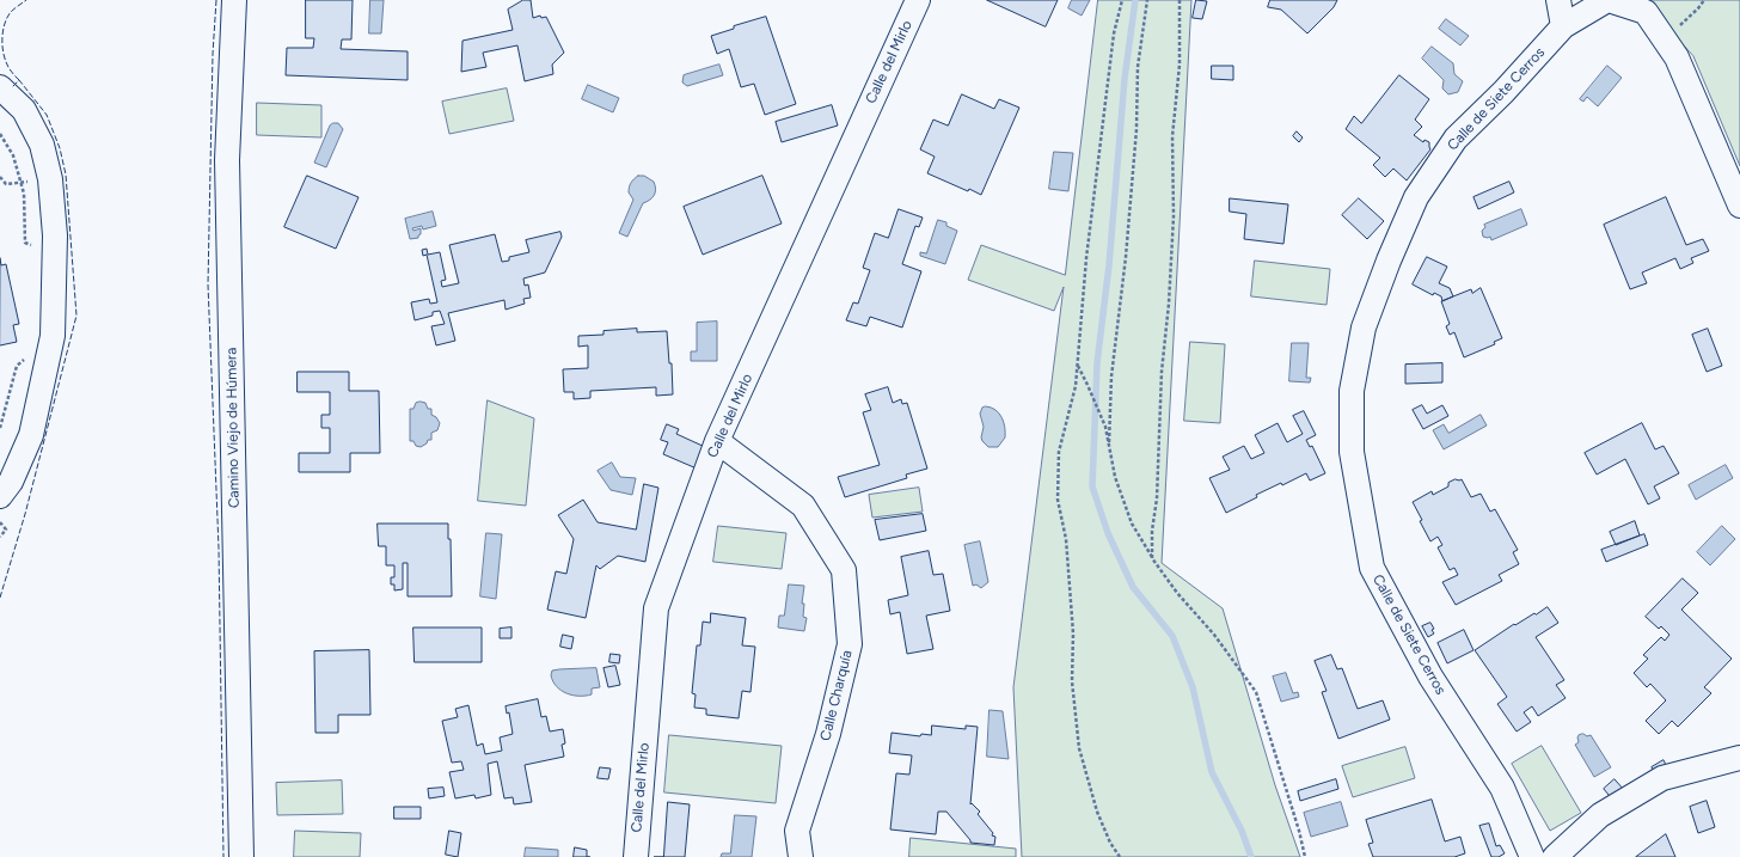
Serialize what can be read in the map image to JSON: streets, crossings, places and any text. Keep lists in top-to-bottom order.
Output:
{
  "streets": {
    "street": [
      "Calle del Mirlo",
      "Calle de Siete Cerros",
      "Camino Viejo de Húmera",
      "Calle Charquía"
    ]
  },
  "crossings": [
    ["Calle del Mirlo", "Calle Charquía"]
  ]
}
